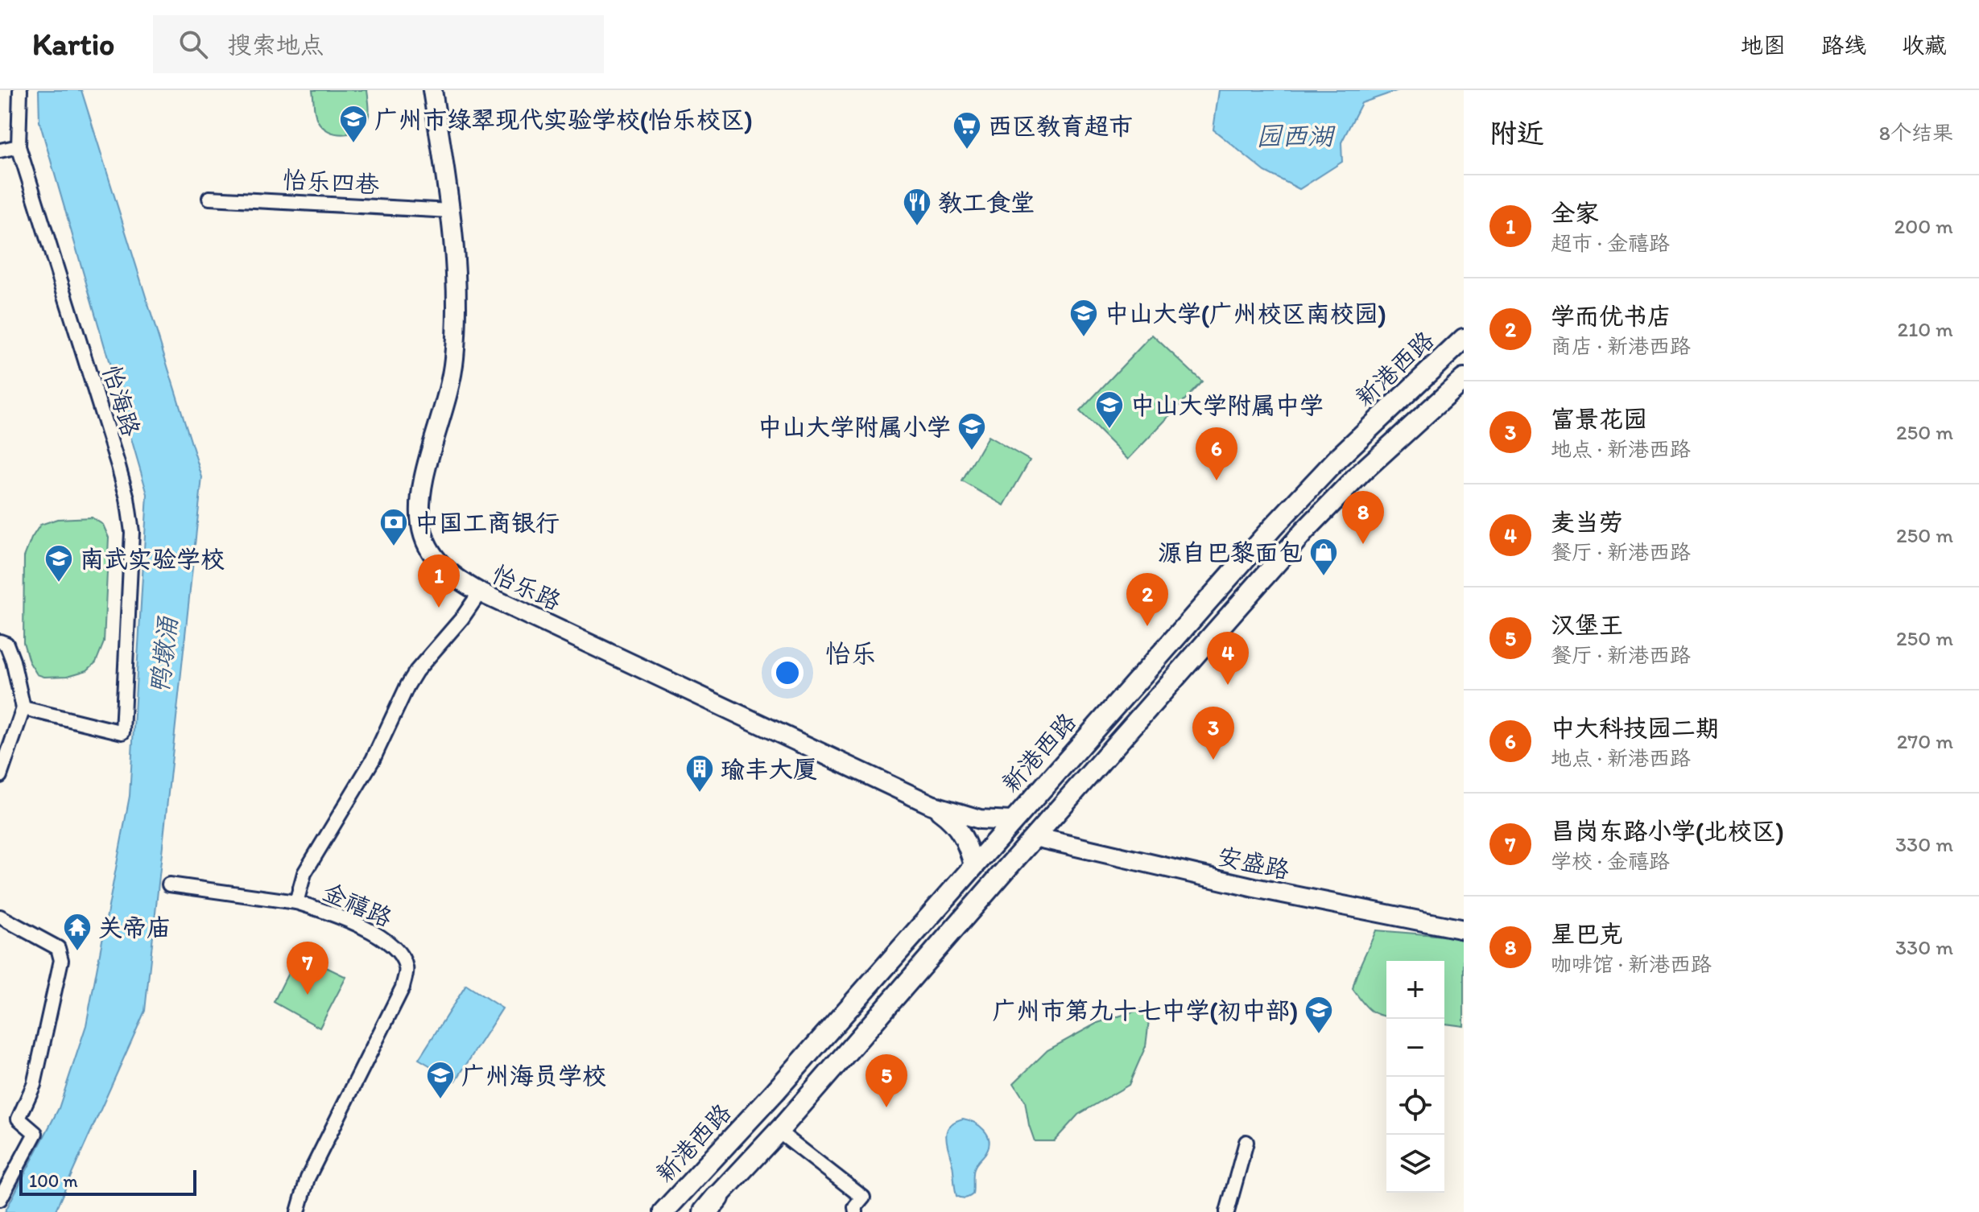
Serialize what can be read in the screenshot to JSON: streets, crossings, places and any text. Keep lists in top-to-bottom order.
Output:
{
  "streets": {
    "main road": ["新港西路"],
    "street": [
      "怡乐四巷",
      "怡海路",
      "怡乐路",
      "安盛路",
      "金禧路"
    ]
  },
  "crossings": [
    ["怡乐四巷", "怡乐路"],
    ["怡乐路", "金禧路"]
  ],
  "districts": ["怡乐"],
  "water": ["园西湖", "鸭墩涌"],
  "places": {
    "school or university": [
      "广州市绿翠现代实验学校(怡乐校区)",
      "中山大学(广州校区南校园)",
      "中山大学附属中学",
      "中山大学附属小学",
      "南武实验学校",
      "广州市第九十七中学(初中部)",
      "广州海员学校"
    ],
    "supermarket": ["西区教育超市"],
    "restaurant": ["教工食堂"],
    "bank": ["中国工商银行"],
    "shop": ["源自巴黎面包"],
    "building": ["瑜丰大厦"],
    "temple": ["关帝庙"]
  },
  "scale_bar": "100 m",
  "page": {
    "header": "Kartio",
    "search": "搜索地点",
    "nav": ["地图", "路线", "收藏"],
    "heading": ["附近", "8个结果"],
    "list": [
      {
        "mark": "1",
        "name": "全家",
        "note": "超市 · 金禧路",
        "value": "200 m"
      },
      {
        "mark": "2",
        "name": "学而优书店",
        "note": "商店 · 新港西路",
        "value": "210 m"
      },
      {
        "mark": "3",
        "name": "富景花园",
        "note": "地点 · 新港西路",
        "value": "250 m"
      },
      {
        "mark": "4",
        "name": "麦当劳",
        "note": "餐厅 · 新港西路",
        "value": "250 m"
      },
      {
        "mark": "5",
        "name": "汉堡王",
        "note": "餐厅 · 新港西路",
        "value": "250 m"
      },
      {
        "mark": "6",
        "name": "中大科技园二期",
        "note": "地点 · 新港西路",
        "value": "270 m"
      },
      {
        "mark": "7",
        "name": "昌岗东路小学(北校区)",
        "note": "学校 · 金禧路",
        "value": "330 m"
      },
      {
        "mark": "8",
        "name": "星巴克",
        "note": "咖啡馆 · 新港西路",
        "value": "330 m"
      }
    ],
    "pins": [
      "6",
      "8",
      "1",
      "2",
      "4",
      "3",
      "7",
      "5"
    ],
    "map_buttons": ["+", "−"],
    "scale": "100 m"
  }
}
